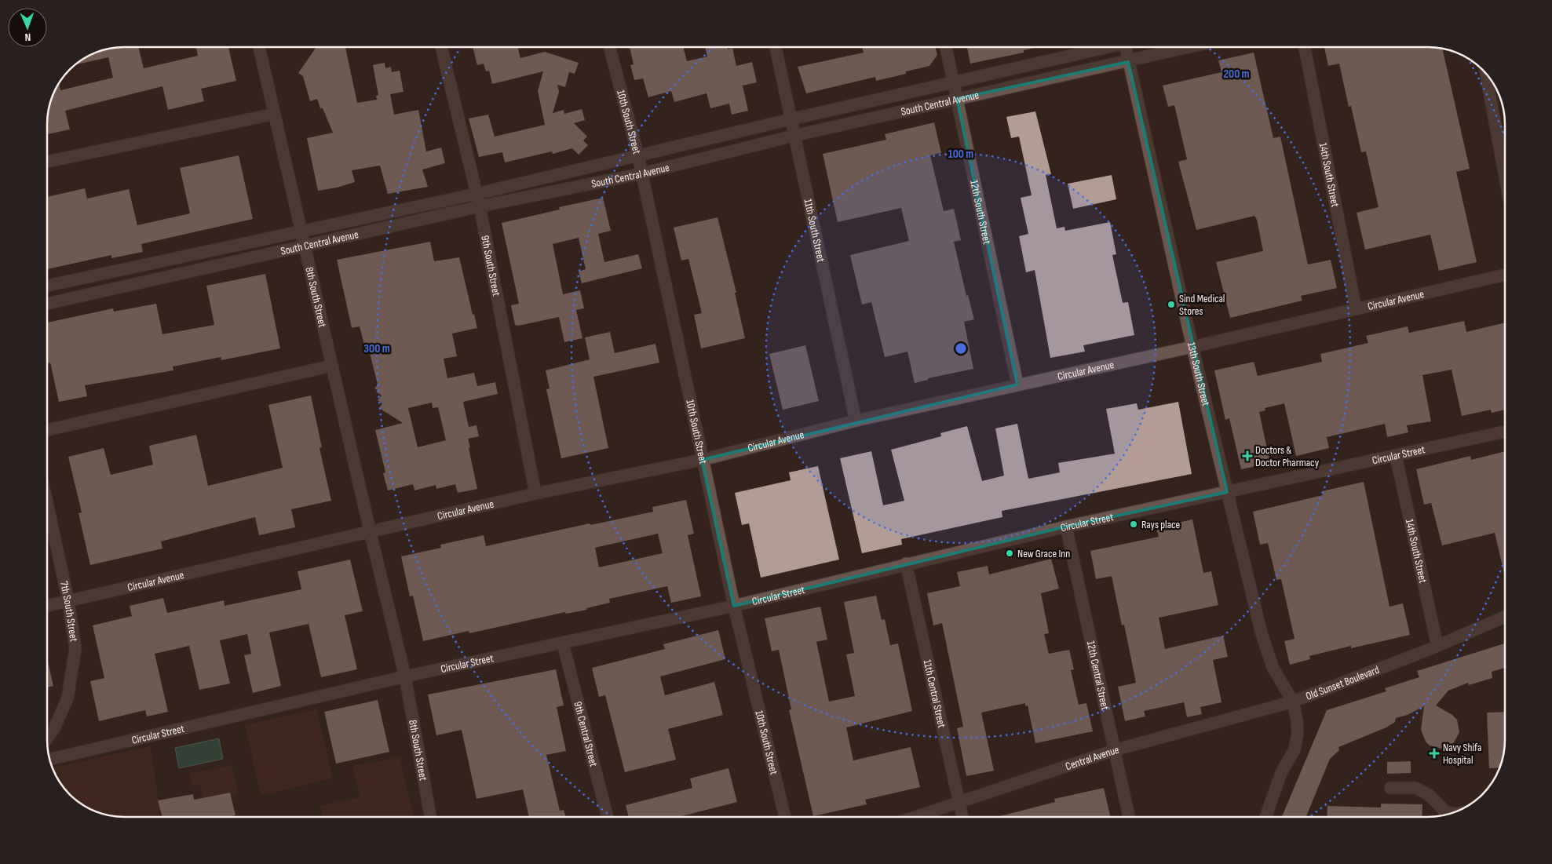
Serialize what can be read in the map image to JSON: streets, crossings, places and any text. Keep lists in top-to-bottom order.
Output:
{
  "streets": {
    "street": [
      "South Central Avenue",
      "10th South Street",
      "14th South Street",
      "12th South Street",
      "11th South Street",
      "9th South Street",
      "8th South Street",
      "Circular Avenue",
      "13th South Street",
      "Circular Street",
      "7th South Street",
      "12th Central Street",
      "Old Sunset Boulevard",
      "11th Central Street",
      "9th Central Street",
      "Central Avenue"
    ]
  },
  "crossings": [
    ["South Central Avenue", "10th South Street"],
    ["South Central Avenue", "12th South Street"],
    ["South Central Avenue", "11th South Street"],
    ["South Central Avenue", "9th South Street"],
    ["South Central Avenue", "8th South Street"],
    ["South Central Avenue", "13th South Street"],
    ["10th South Street", "Circular Avenue"],
    ["10th South Street", "Circular Street"],
    ["14th South Street", "Circular Avenue"],
    ["14th South Street", "Circular Street"],
    ["14th South Street", "Old Sunset Boulevard"],
    ["12th South Street", "Circular Avenue"],
    ["11th South Street", "Circular Avenue"],
    ["9th South Street", "Circular Avenue"],
    ["8th South Street", "Circular Avenue"],
    ["8th South Street", "Circular Street"],
    ["Circular Avenue", "13th South Street"],
    ["Circular Avenue", "7th South Street"],
    ["13th South Street", "Circular Street"],
    ["13th South Street", "Old Sunset Boulevard"],
    ["13th South Street", "Central Avenue"],
    ["Circular Street", "12th Central Street"],
    ["Circular Street", "11th Central Street"],
    ["Circular Street", "9th Central Street"],
    ["12th Central Street", "Central Avenue"],
    ["Old Sunset Boulevard", "Central Avenue"],
    ["11th Central Street", "Central Avenue"]
  ],
  "places": {
    "other": ["Sind Medical Stores", "Rays place", "New Grace Inn"],
    "health": ["Doctors & Doctor Pharmacy", "Navy Shifa Hospital"]
  },
  "north": "bottom",
  "rings": ["200 m", "100 m", "300 m"]
}
